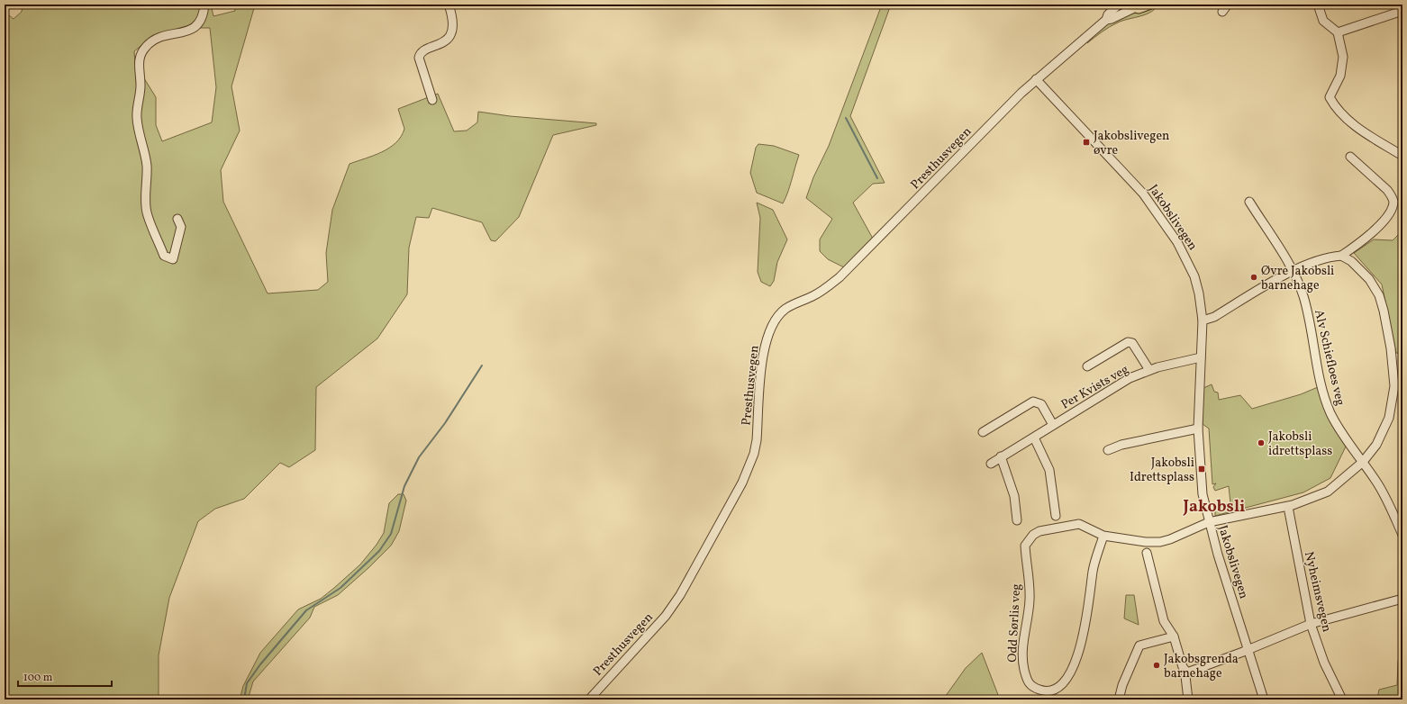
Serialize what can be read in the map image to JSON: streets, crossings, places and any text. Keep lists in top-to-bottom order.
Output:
{
  "streets": {
    "street": [
      "Presthusvegen",
      "Jakobslivegen",
      "Alv Schiefloes veg",
      "Per Kvists veg",
      "Nyheimsvegen",
      "Odd Sørlis veg"
    ]
  },
  "crossings": [
    ["Presthusvegen", "Jakobslivegen"],
    ["Jakobslivegen", "Per Kvists veg"],
    ["Jakobslivegen", "Odd Sørlis veg"],
    ["Alv Schiefloes veg", "Odd Sørlis veg"],
    ["Nyheimsvegen", "Odd Sørlis veg"]
  ],
  "districts": ["Jakobsli"],
  "places": {
    "transit": ["Jakobslivegen øvre", "Jakobsli Idrettsplass"],
    "other": ["Øvre Jakobsli barnehage", "Jakobsli idrettsplass", "Jakobsgrenda barnehage"]
  },
  "scale_bar": "100 m"
}
